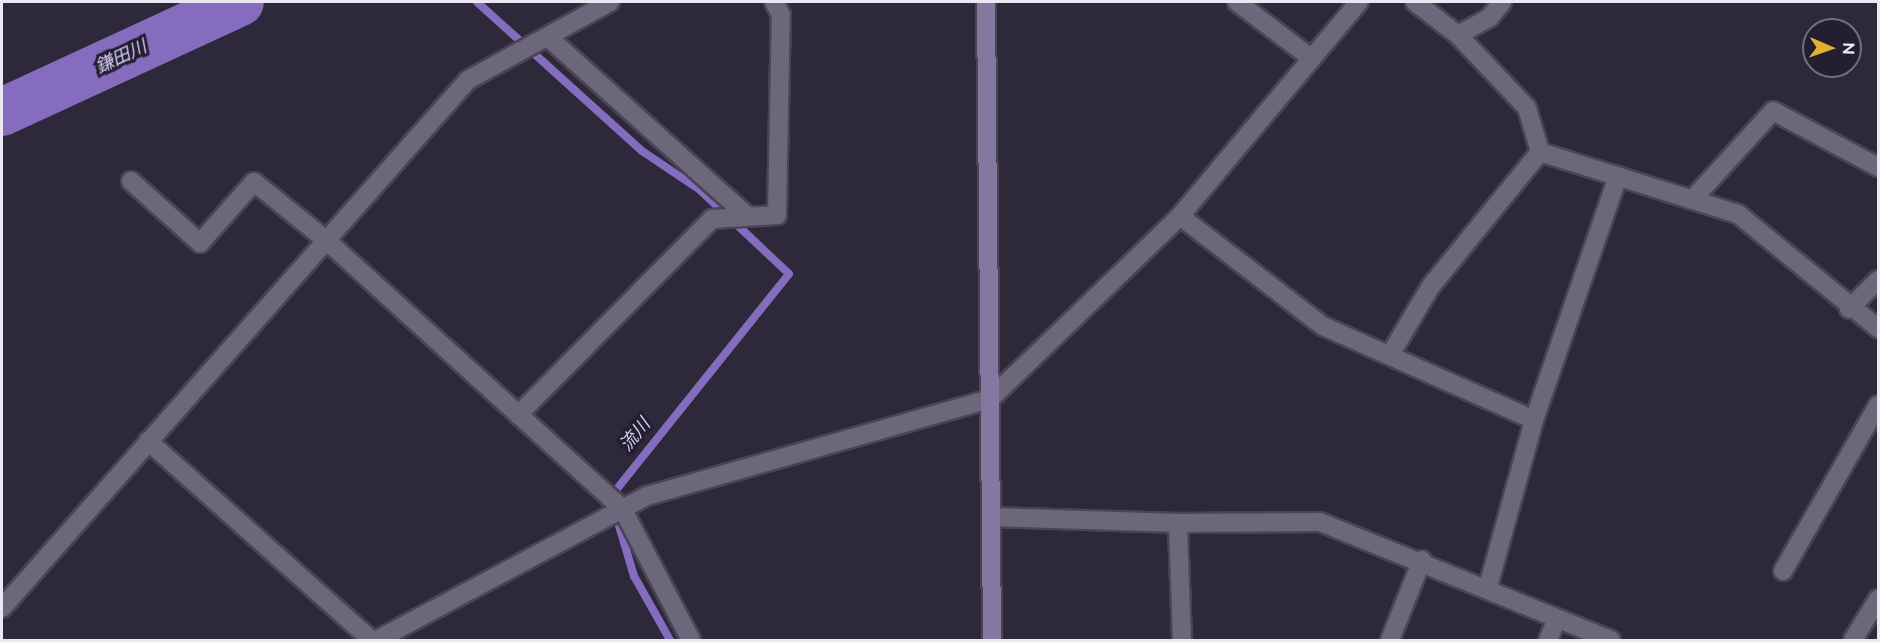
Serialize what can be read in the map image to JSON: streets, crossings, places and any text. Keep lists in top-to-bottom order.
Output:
{
  "water": ["鎌田川", "流川"],
  "north": "right"
}
